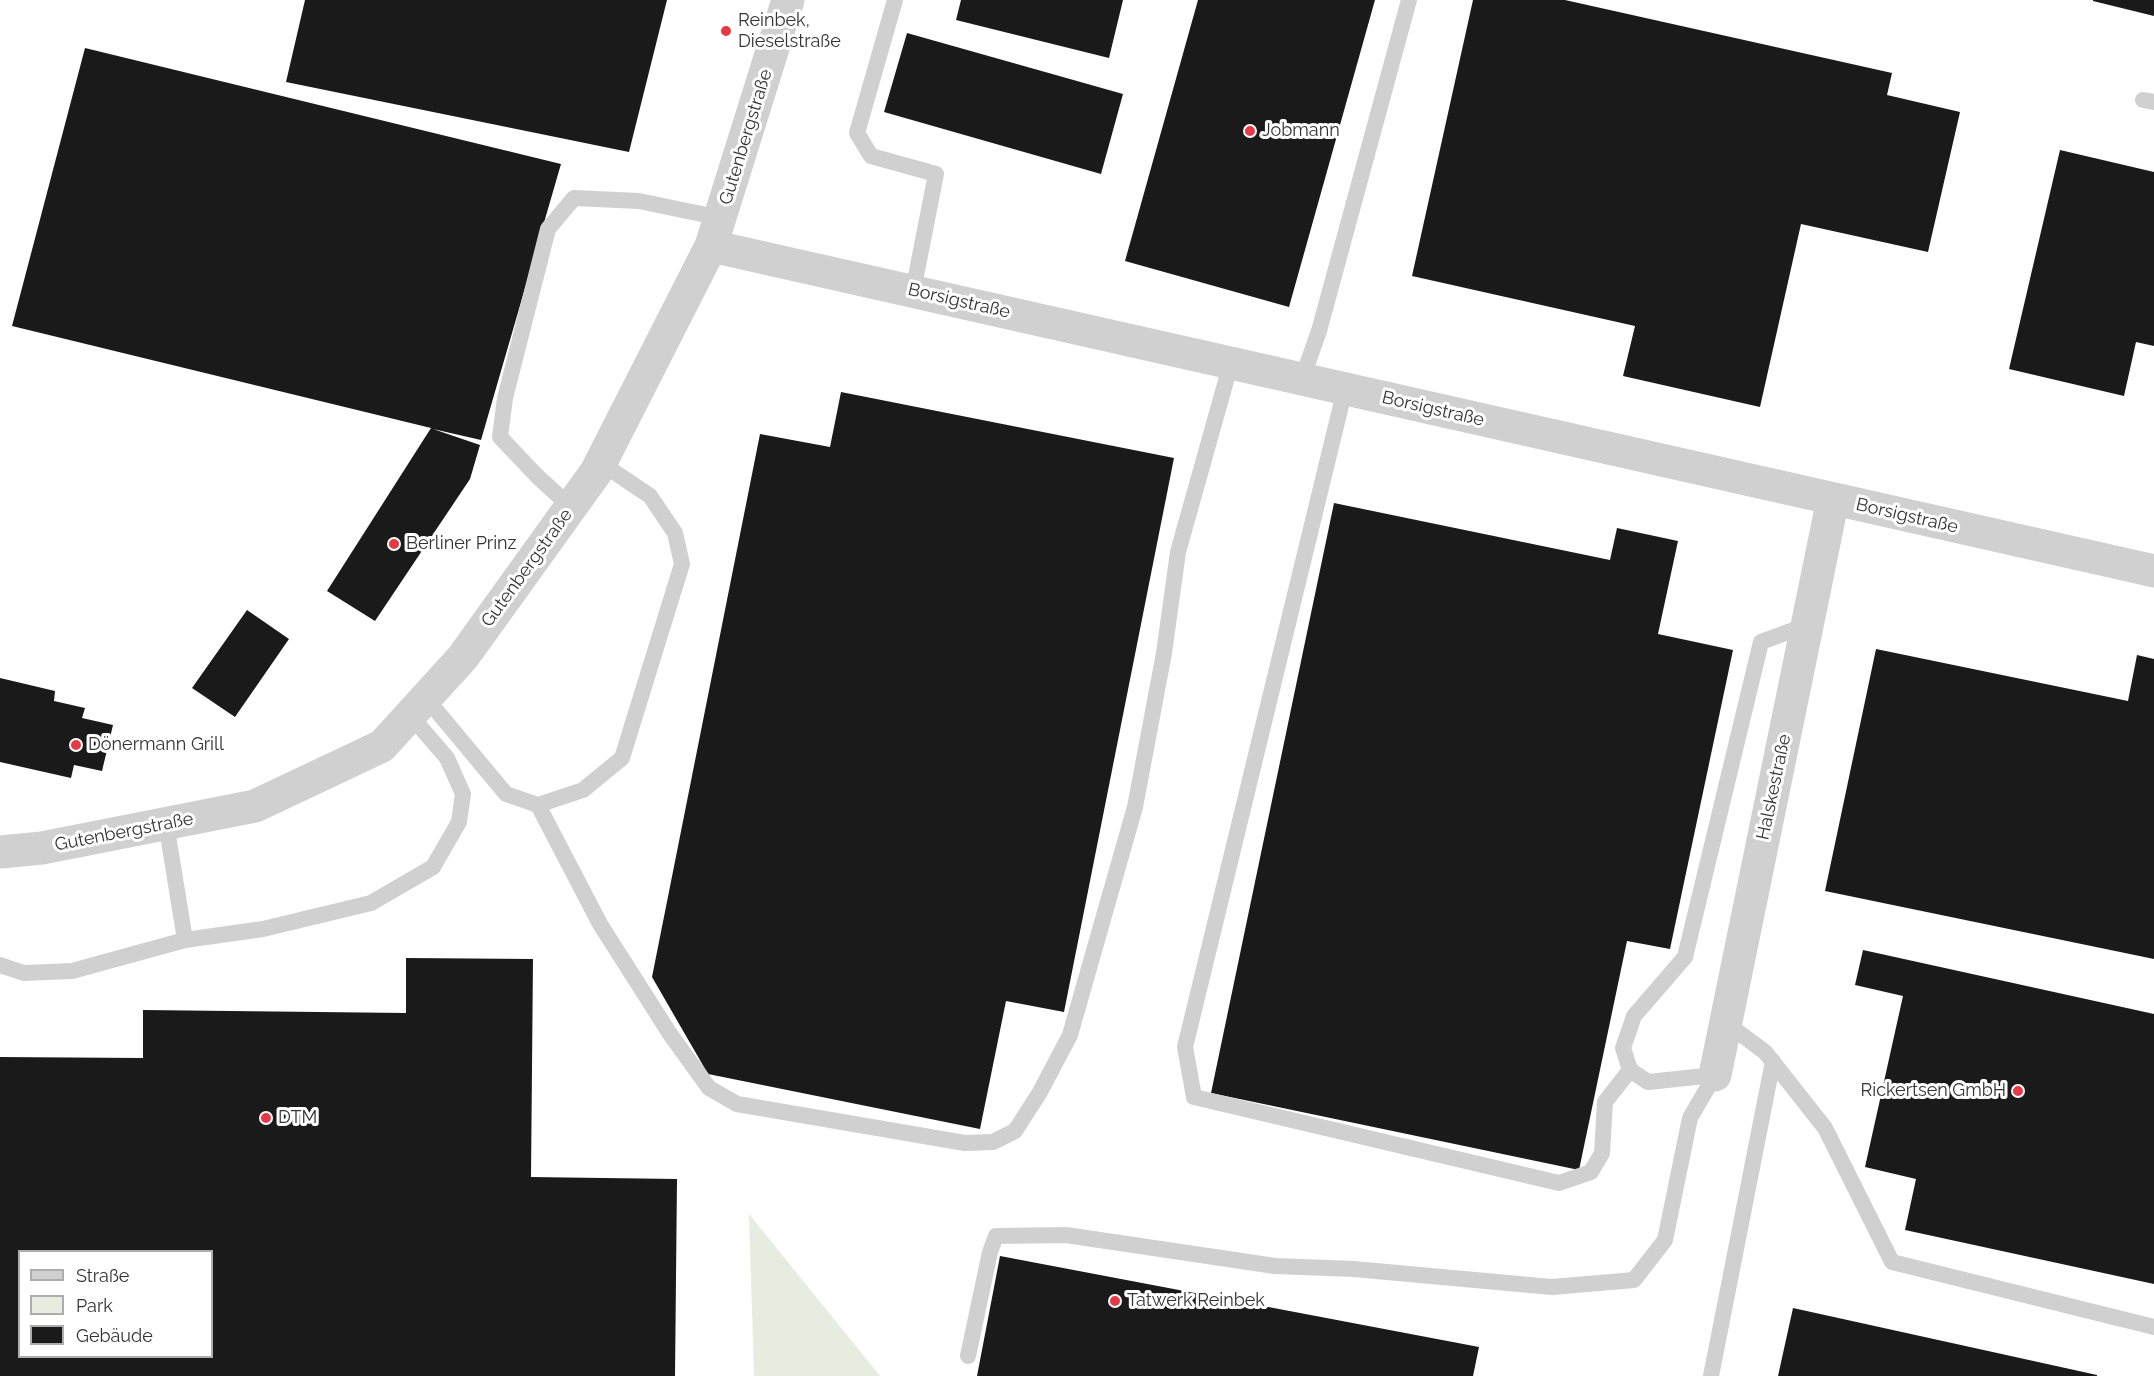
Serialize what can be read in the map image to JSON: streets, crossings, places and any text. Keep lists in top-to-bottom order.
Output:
{
  "streets": {
    "street": ["Gutenbergstraße", "Borsigstraße", "Halskestraße"]
  },
  "crossings": [
    ["Gutenbergstraße", "Borsigstraße"],
    ["Borsigstraße", "Halskestraße"]
  ],
  "places": [
    "Reinbek, Dieselstraße",
    "Jobmann",
    "Berliner Prinz",
    "Dönermann Grill",
    "Rickertsen GmbH",
    "DTM",
    "Tatwerk Reinbek"
  ],
  "legend": ["Straße", "Park", "Gebäude"]
}
